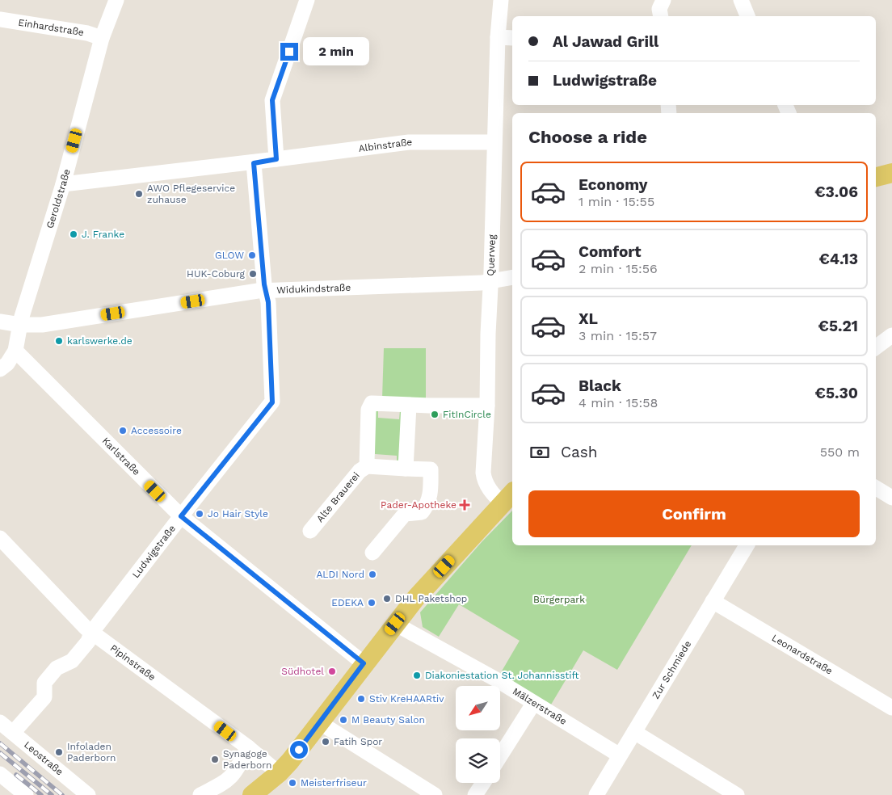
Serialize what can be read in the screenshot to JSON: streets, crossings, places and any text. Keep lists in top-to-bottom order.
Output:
{
  "streets": {
    "street": [
      "Einhardstraße",
      "Albinstraße",
      "Geroldstraße",
      "Querweg",
      "Widukindstraße",
      "Karlstraße",
      "Alte Brauerei",
      "Ludwigstraße",
      "Leonardstraße",
      "Pipinstraße",
      "Zur Schmiede",
      "Mälzerstraße",
      "Leostraße"
    ]
  },
  "crossings": [
    ["Einhardstraße", "Geroldstraße"],
    ["Albinstraße", "Geroldstraße"],
    ["Albinstraße", "Querweg"],
    ["Albinstraße", "Ludwigstraße"],
    ["Geroldstraße", "Widukindstraße"],
    ["Geroldstraße", "Karlstraße"],
    ["Querweg", "Widukindstraße"],
    ["Querweg", "Alte Brauerei"],
    ["Widukindstraße", "Ludwigstraße"],
    ["Karlstraße", "Ludwigstraße"],
    ["Ludwigstraße", "Pipinstraße"],
    ["Ludwigstraße", "Leostraße"],
    ["Leonardstraße", "Zur Schmiede"],
    ["Zur Schmiede", "Mälzerstraße"]
  ],
  "parks": ["Bürgerpark"],
  "places": {
    "other": [
      "AWO Pflegeservice zuhause",
      "J. Franke",
      "GLOW",
      "HUK-Coburg",
      "karlswerke.de",
      "FitInCircle",
      "Accessoire",
      "Jo Hair Style",
      "ALDI Nord",
      "DHL Paketshop",
      "EDEKA",
      "Südhotel",
      "Diakoniestation St. Johannisstift",
      "Stiv KreHAARtiv",
      "M Beauty Salon",
      "Fatih Spor",
      "Infoladen Paderborn",
      "Synagoge Paderborn",
      "Meisterfriseur"
    ],
    "health": ["Pader-Apotheke"]
  },
  "north": "bottom left",
  "page": {
    "banner": ["Al Jawad Grill", "Ludwigstraße"],
    "bubble": "2 min",
    "heading": "Choose a ride",
    "list": [
      {
        "name": "Economy",
        "note": "1 min · 15:55",
        "value": "€3.06"
      },
      {
        "name": "Comfort",
        "note": "2 min · 15:56",
        "value": "€4.13"
      },
      {
        "name": "XL",
        "note": "3 min · 15:57",
        "value": "€5.21"
      },
      {
        "name": "Black",
        "note": "4 min · 15:58",
        "value": "€5.30"
      }
    ],
    "pay": ["Cash", "550 m"],
    "buttons": "Confirm"
  }
}
